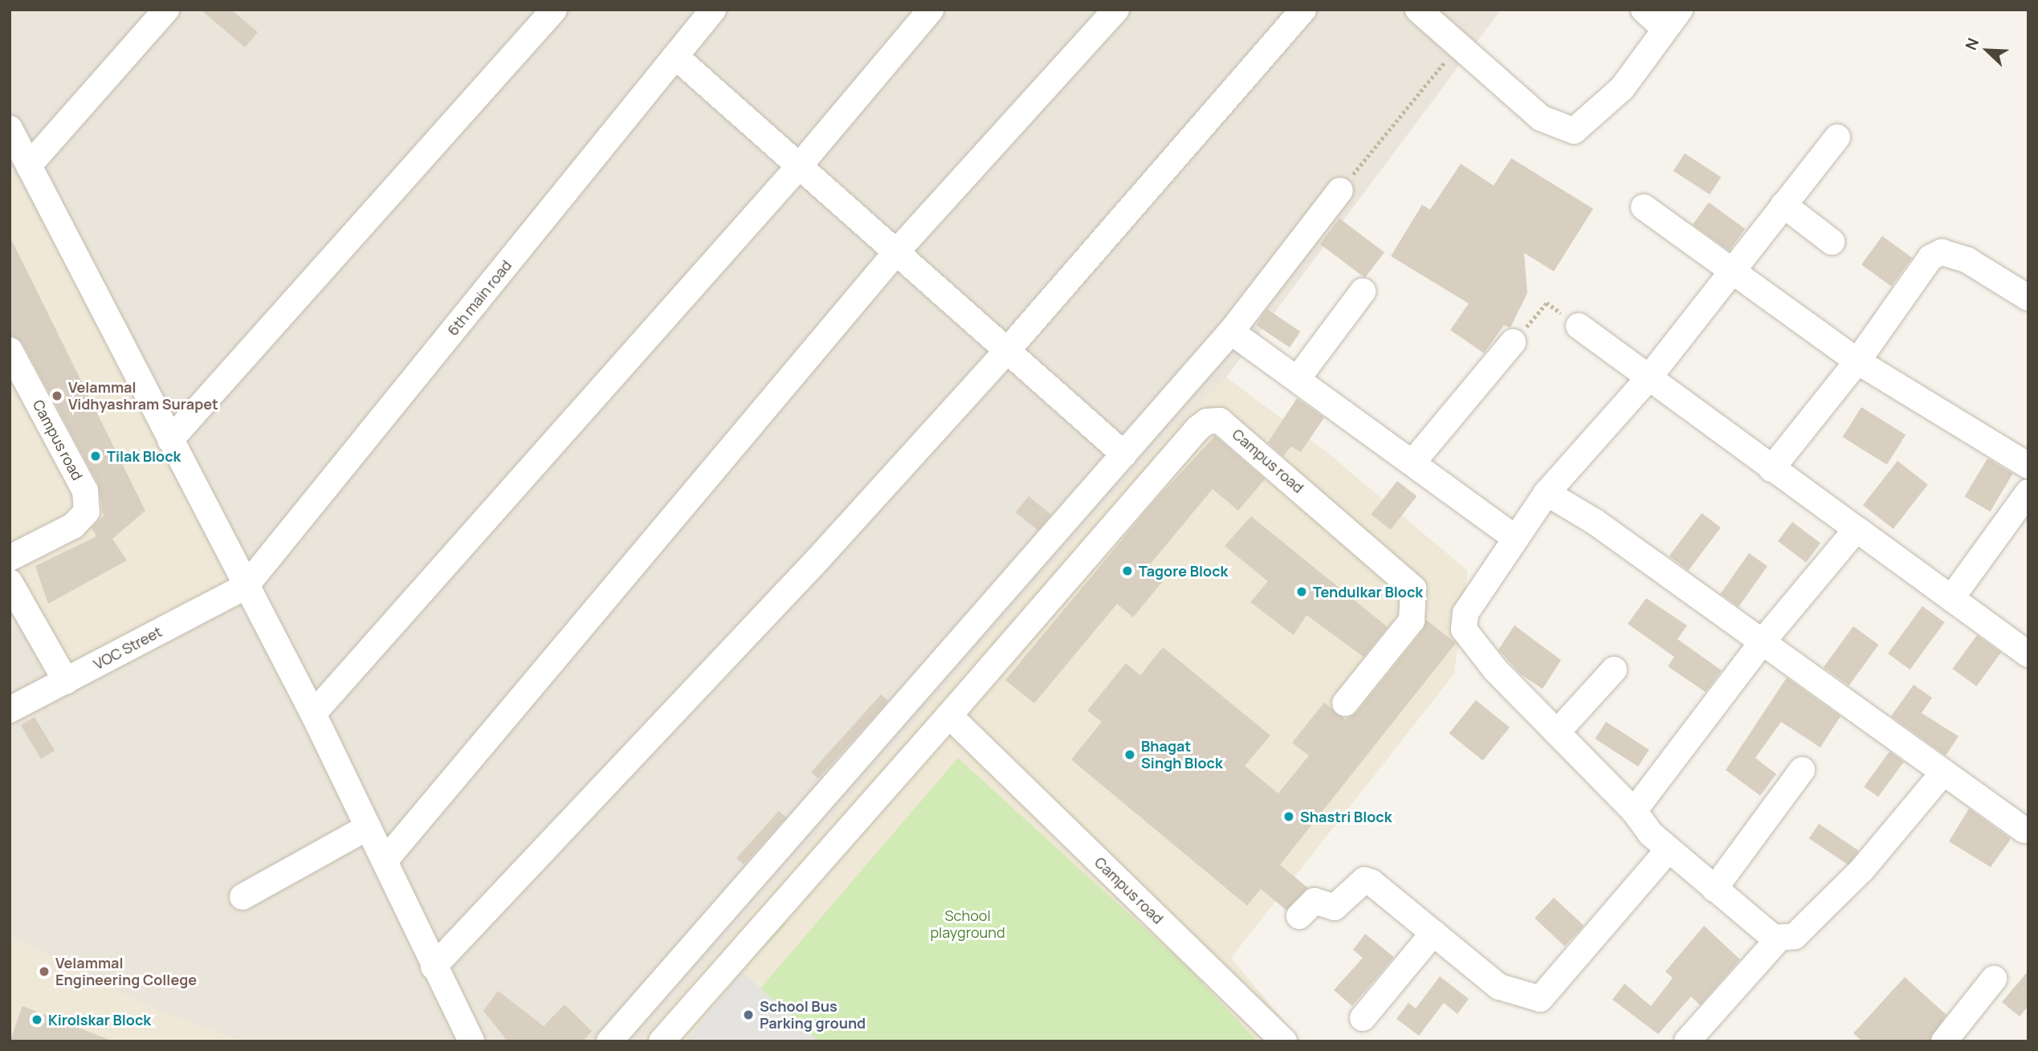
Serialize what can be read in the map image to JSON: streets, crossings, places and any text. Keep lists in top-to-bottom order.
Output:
{
  "streets": {
    "street": ["6th main road", "Campus road", "VOC Street"]
  },
  "crossings": [
    ["6th main road", "VOC Street"]
  ],
  "parks": ["School playground"],
  "places": [
    "Velammal Vidhyashram Surapet",
    "Tilak Block",
    "Tagore Block",
    "Tendulkar Block",
    "Bhagat Singh Block",
    "Shastri Block",
    "Velammal Engineering College",
    "School Bus Parking ground",
    "Kirolskar Block"
  ],
  "north": "top left"
}
